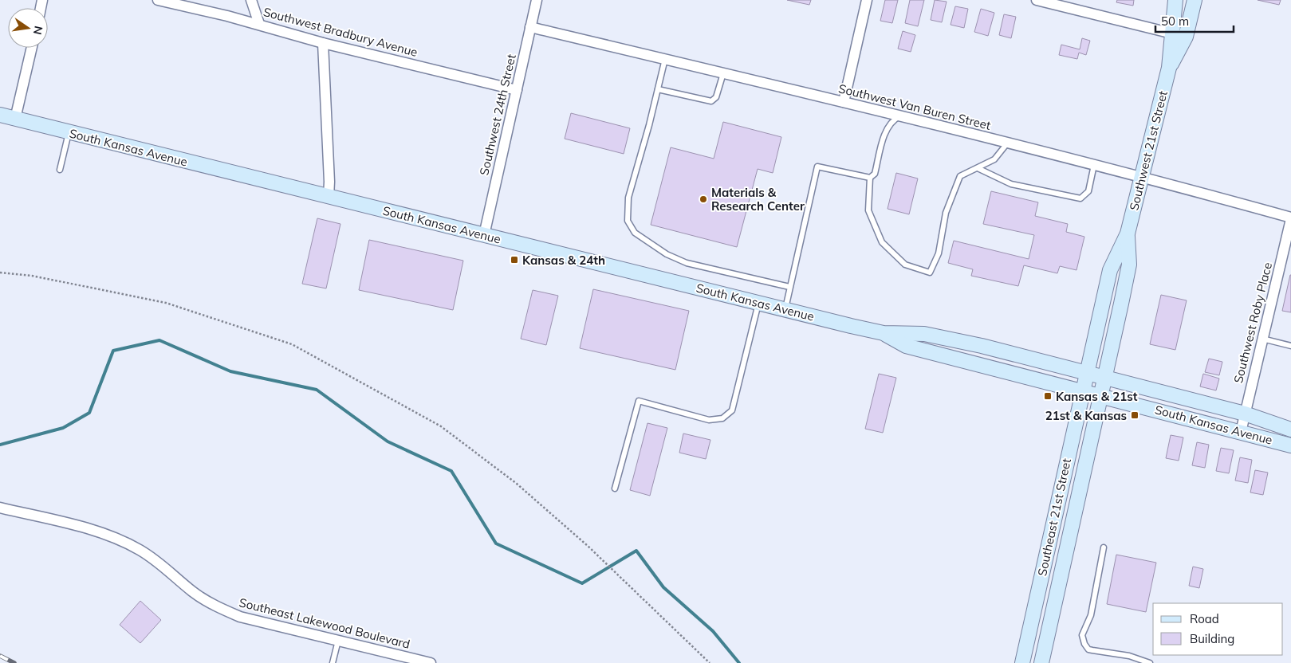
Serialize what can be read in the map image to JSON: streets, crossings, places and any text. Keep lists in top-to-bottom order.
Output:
{
  "streets": {
    "main road": ["South Kansas Avenue", "Southwest 21st Street", "Southeast 21st Street"],
    "street": [
      "Southwest Bradbury Avenue",
      "Southwest Van Buren Street",
      "Southwest 24th Street",
      "Southwest Roby Place",
      "Southeast Lakewood Boulevard"
    ]
  },
  "crossings": [
    ["Southwest Bradbury Avenue", "Southwest 24th Street"],
    ["Southwest Van Buren Street", "Southwest 24th Street"],
    ["Southwest Van Buren Street", "Southwest 21st Street"],
    ["Southwest Van Buren Street", "Southwest Roby Place"],
    ["Southwest 24th Street", "South Kansas Avenue"],
    ["South Kansas Avenue", "Southwest 21st Street"],
    ["South Kansas Avenue", "Southwest Roby Place"],
    ["South Kansas Avenue", "Southeast 21st Street"],
    ["Southwest 21st Street", "Southeast 21st Street"]
  ],
  "places": {
    "other": ["Materials & Research Center"],
    "transit": ["Kansas & 24th", "Kansas & 21st", "21st & Kansas"]
  },
  "legend": ["Road", "Building"],
  "scale_bar": "50 m",
  "north": "right"
}
